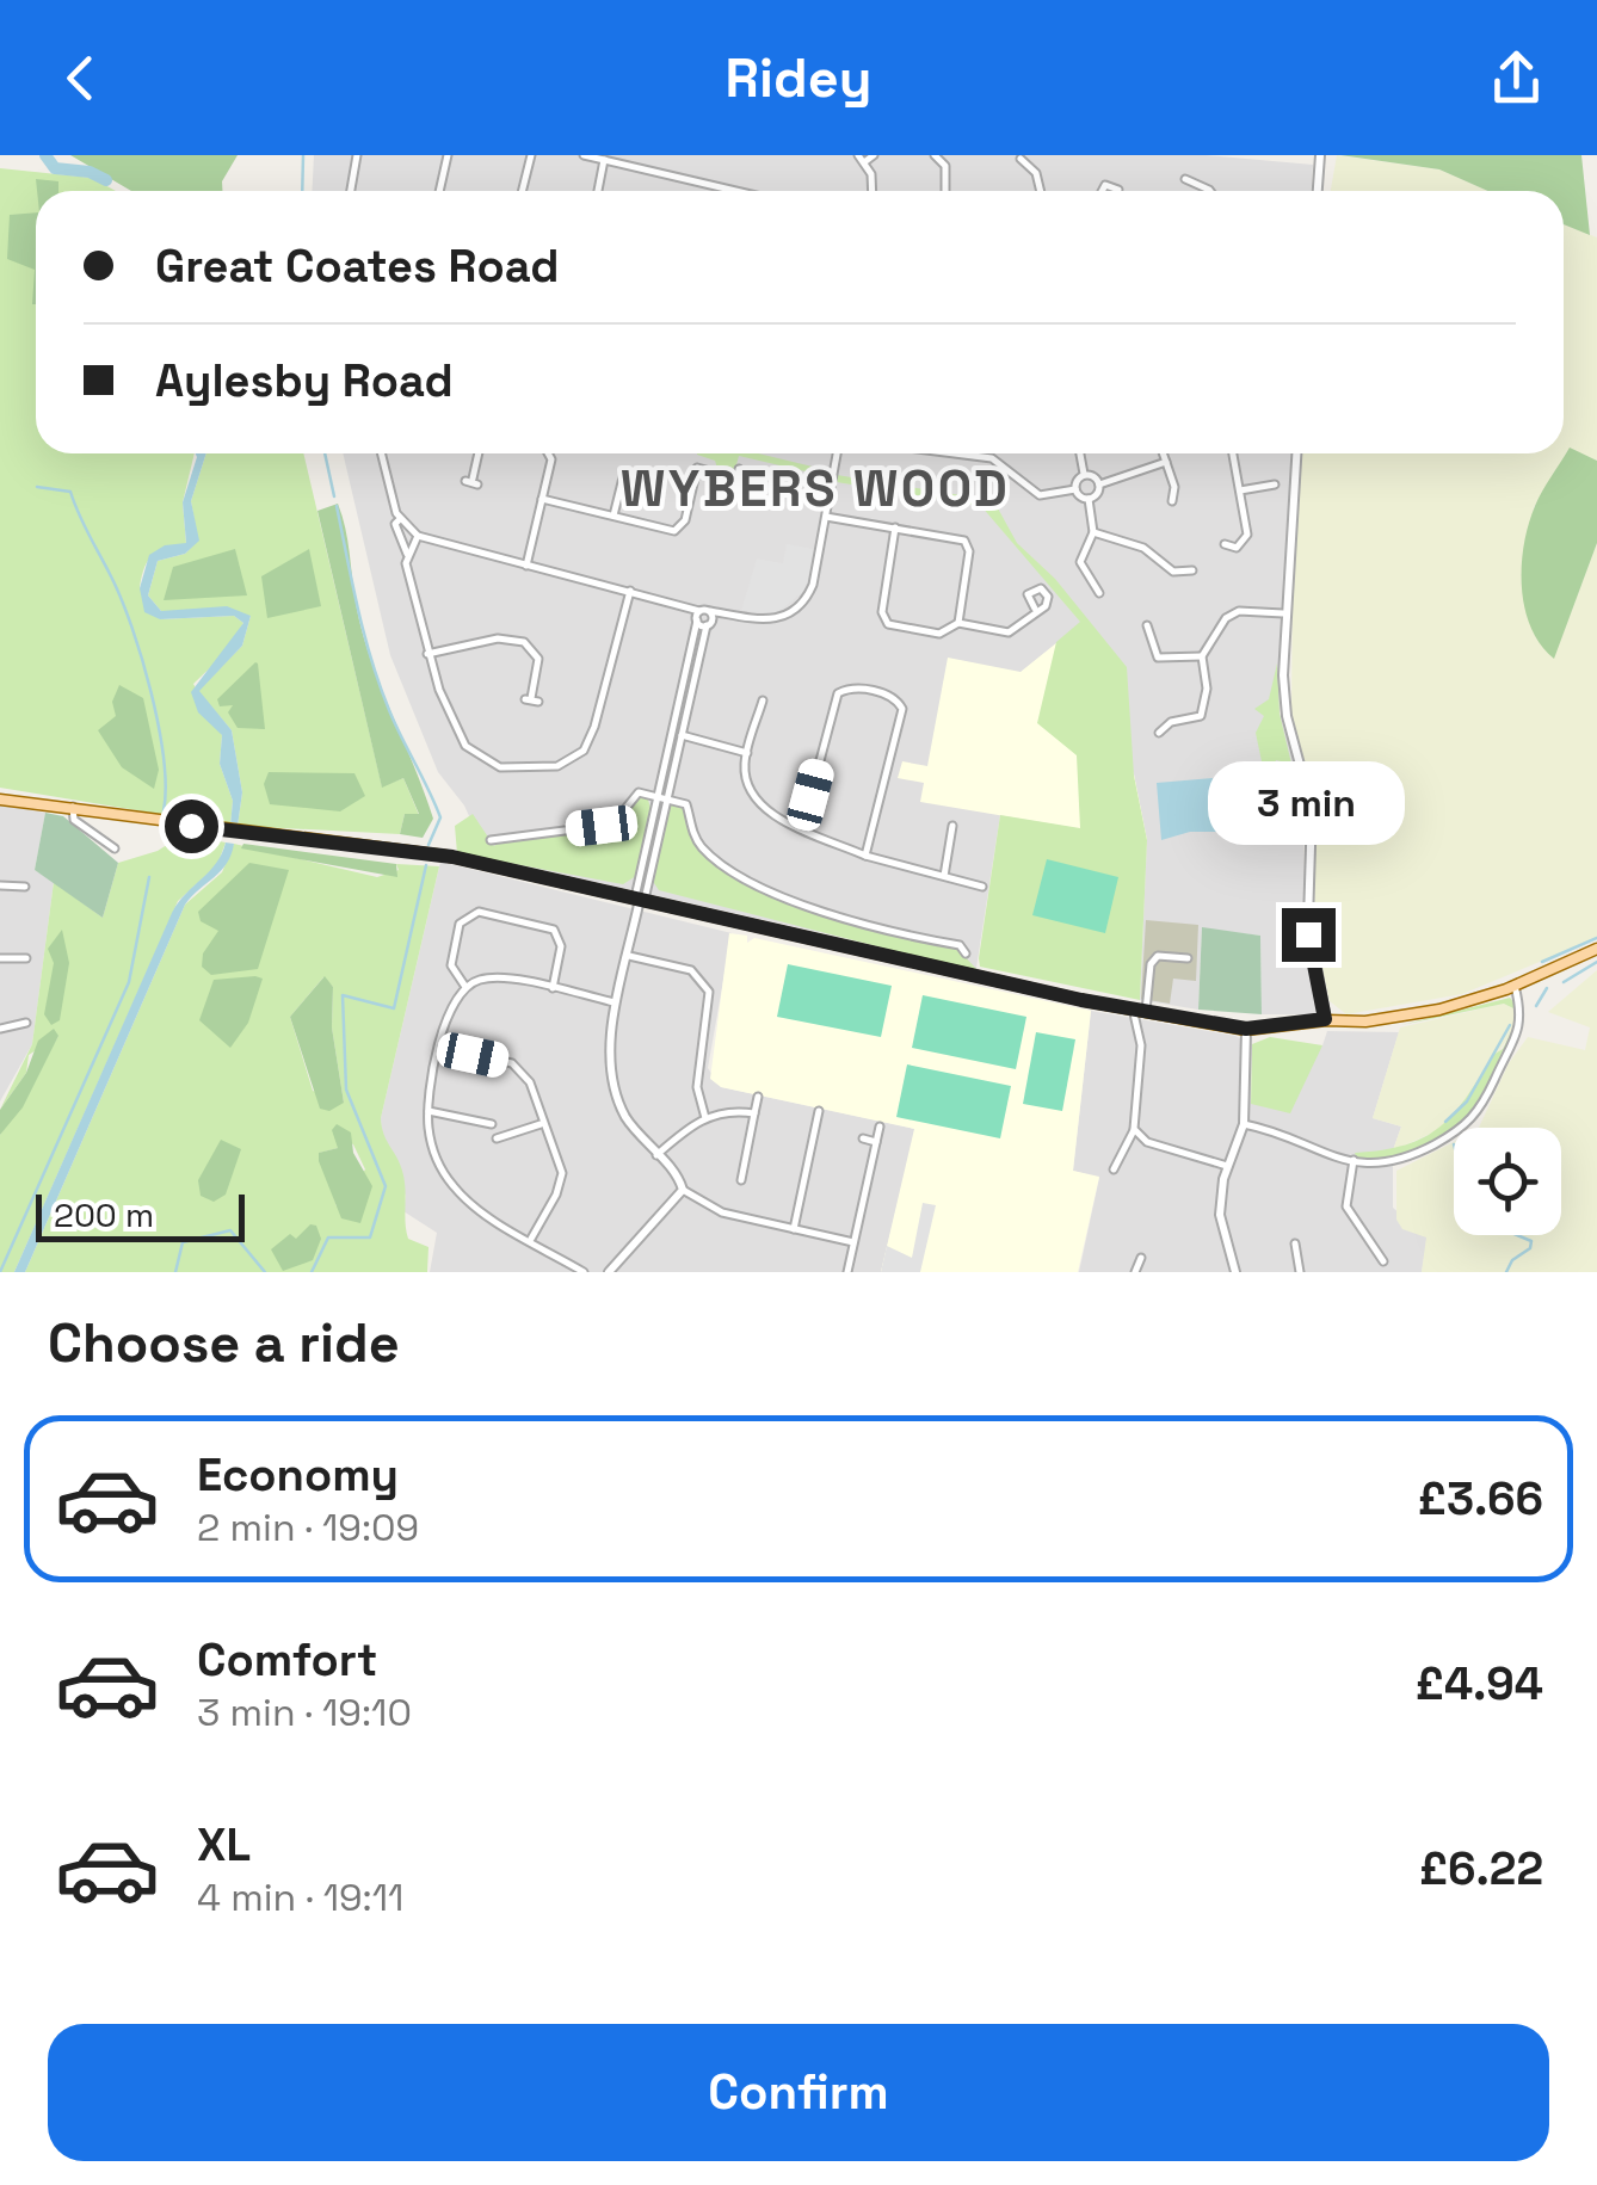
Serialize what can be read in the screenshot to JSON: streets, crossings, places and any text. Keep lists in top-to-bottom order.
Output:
{
  "districts": ["WYBERS WOOD"],
  "scale_bar": "200 m",
  "page": {
    "header": "Ridey",
    "banner": ["Great Coates Road", "Aylesby Road"],
    "bubble": "3 min",
    "scale": "200 m",
    "heading": "Choose a ride",
    "list": [
      {
        "name": "Economy",
        "note": "2 min · 19:09",
        "value": "£3.66"
      },
      {
        "name": "Comfort",
        "note": "3 min · 19:10",
        "value": "£4.94"
      },
      {
        "name": "XL",
        "note": "4 min · 19:11",
        "value": "£6.22"
      }
    ],
    "buttons": "Confirm"
  }
}
